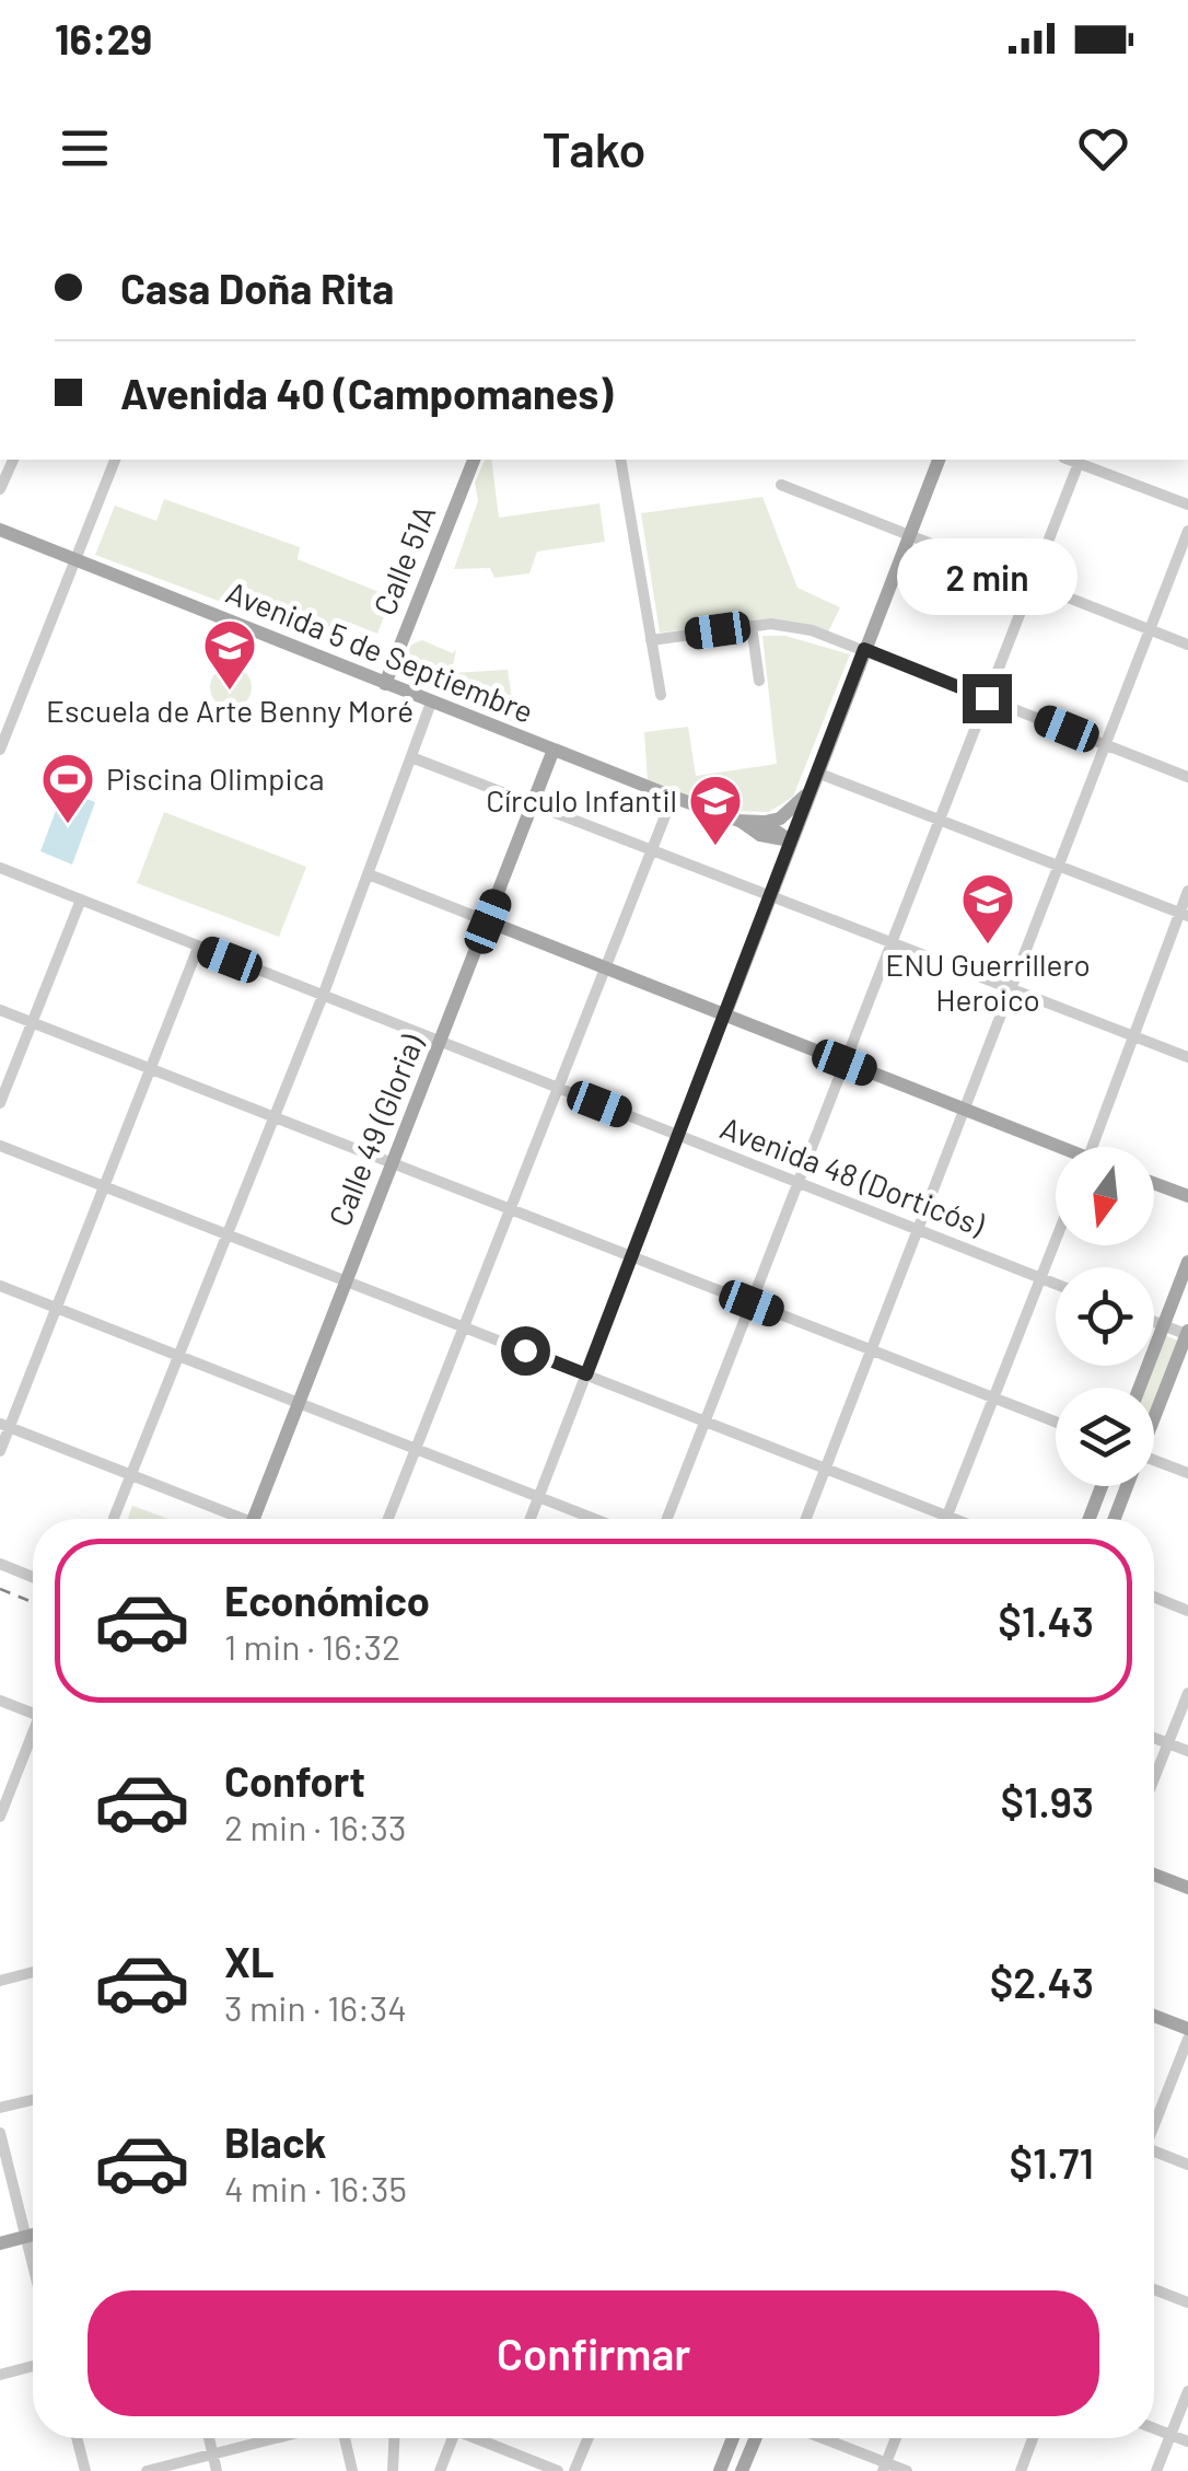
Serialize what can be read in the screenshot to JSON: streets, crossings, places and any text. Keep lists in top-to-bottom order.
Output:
{
  "streets": {
    "main road": ["Calle 51A", "Avenida 5 de Septiembre", "Calle 49 (Gloria)"],
    "street": ["Avenida 48 (Dorticós)"]
  },
  "crossings": [
    ["Calle 51A", "Avenida 5 de Septiembre"],
    ["Avenida 5 de Septiembre", "Calle 49 (Gloria)"],
    ["Calle 49 (Gloria)", "Avenida 48 (Dorticós)"]
  ],
  "places": {
    "school or university": ["Escuela de Arte Benny Moré", "Círculo Infantil", "ENU Guerrillero Heroico"],
    "sports": ["Piscina Olimpica"]
  },
  "north": "bottom",
  "page": {
    "status": "16:29",
    "header": "Tako",
    "banner": ["Casa Doña Rita", "Avenida 40 (Campomanes)"],
    "bubble": "2 min",
    "list": [
      {
        "name": "Económico",
        "note": "1 min · 16:32",
        "value": "$1.43"
      },
      {
        "name": "Confort",
        "note": "2 min · 16:33",
        "value": "$1.93"
      },
      {
        "name": "XL",
        "note": "3 min · 16:34",
        "value": "$2.43"
      },
      {
        "name": "Black",
        "note": "4 min · 16:35",
        "value": "$1.71"
      }
    ],
    "buttons": "Confirmar"
  }
}
